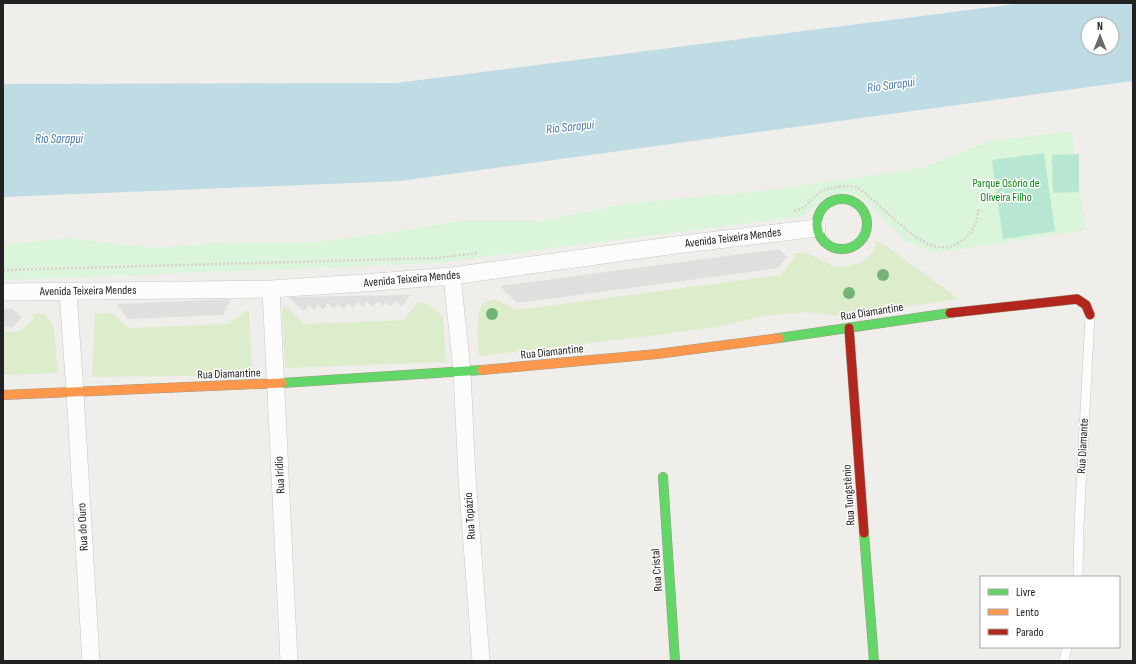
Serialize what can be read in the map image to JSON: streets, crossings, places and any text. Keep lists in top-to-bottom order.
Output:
{
  "streets": {
    "street": [
      "Avenida Teixeira Mendes",
      "Rua Diamantine",
      "Rua Irídio",
      "Rua Tungstênio",
      "Rua Topázio",
      "Rua do Ouro",
      "Rua Cristal"
    ],
    "lane": ["Rua Diamante"]
  },
  "crossings": [
    ["Avenida Teixeira Mendes", "Rua Irídio"],
    ["Avenida Teixeira Mendes", "Rua Topázio"],
    ["Avenida Teixeira Mendes", "Rua do Ouro"],
    ["Rua Diamantine", "Rua Diamante"],
    ["Rua Diamantine", "Rua Irídio"],
    ["Rua Diamantine", "Rua Tungstênio"],
    ["Rua Diamantine", "Rua Topázio"],
    ["Rua Diamantine", "Rua do Ouro"]
  ],
  "water": ["Rio Sarapuí"],
  "parks": ["Parque Osório de Oliveira Filho"],
  "legend": ["Livre", "Lento", "Parado"],
  "north": "top"
}
